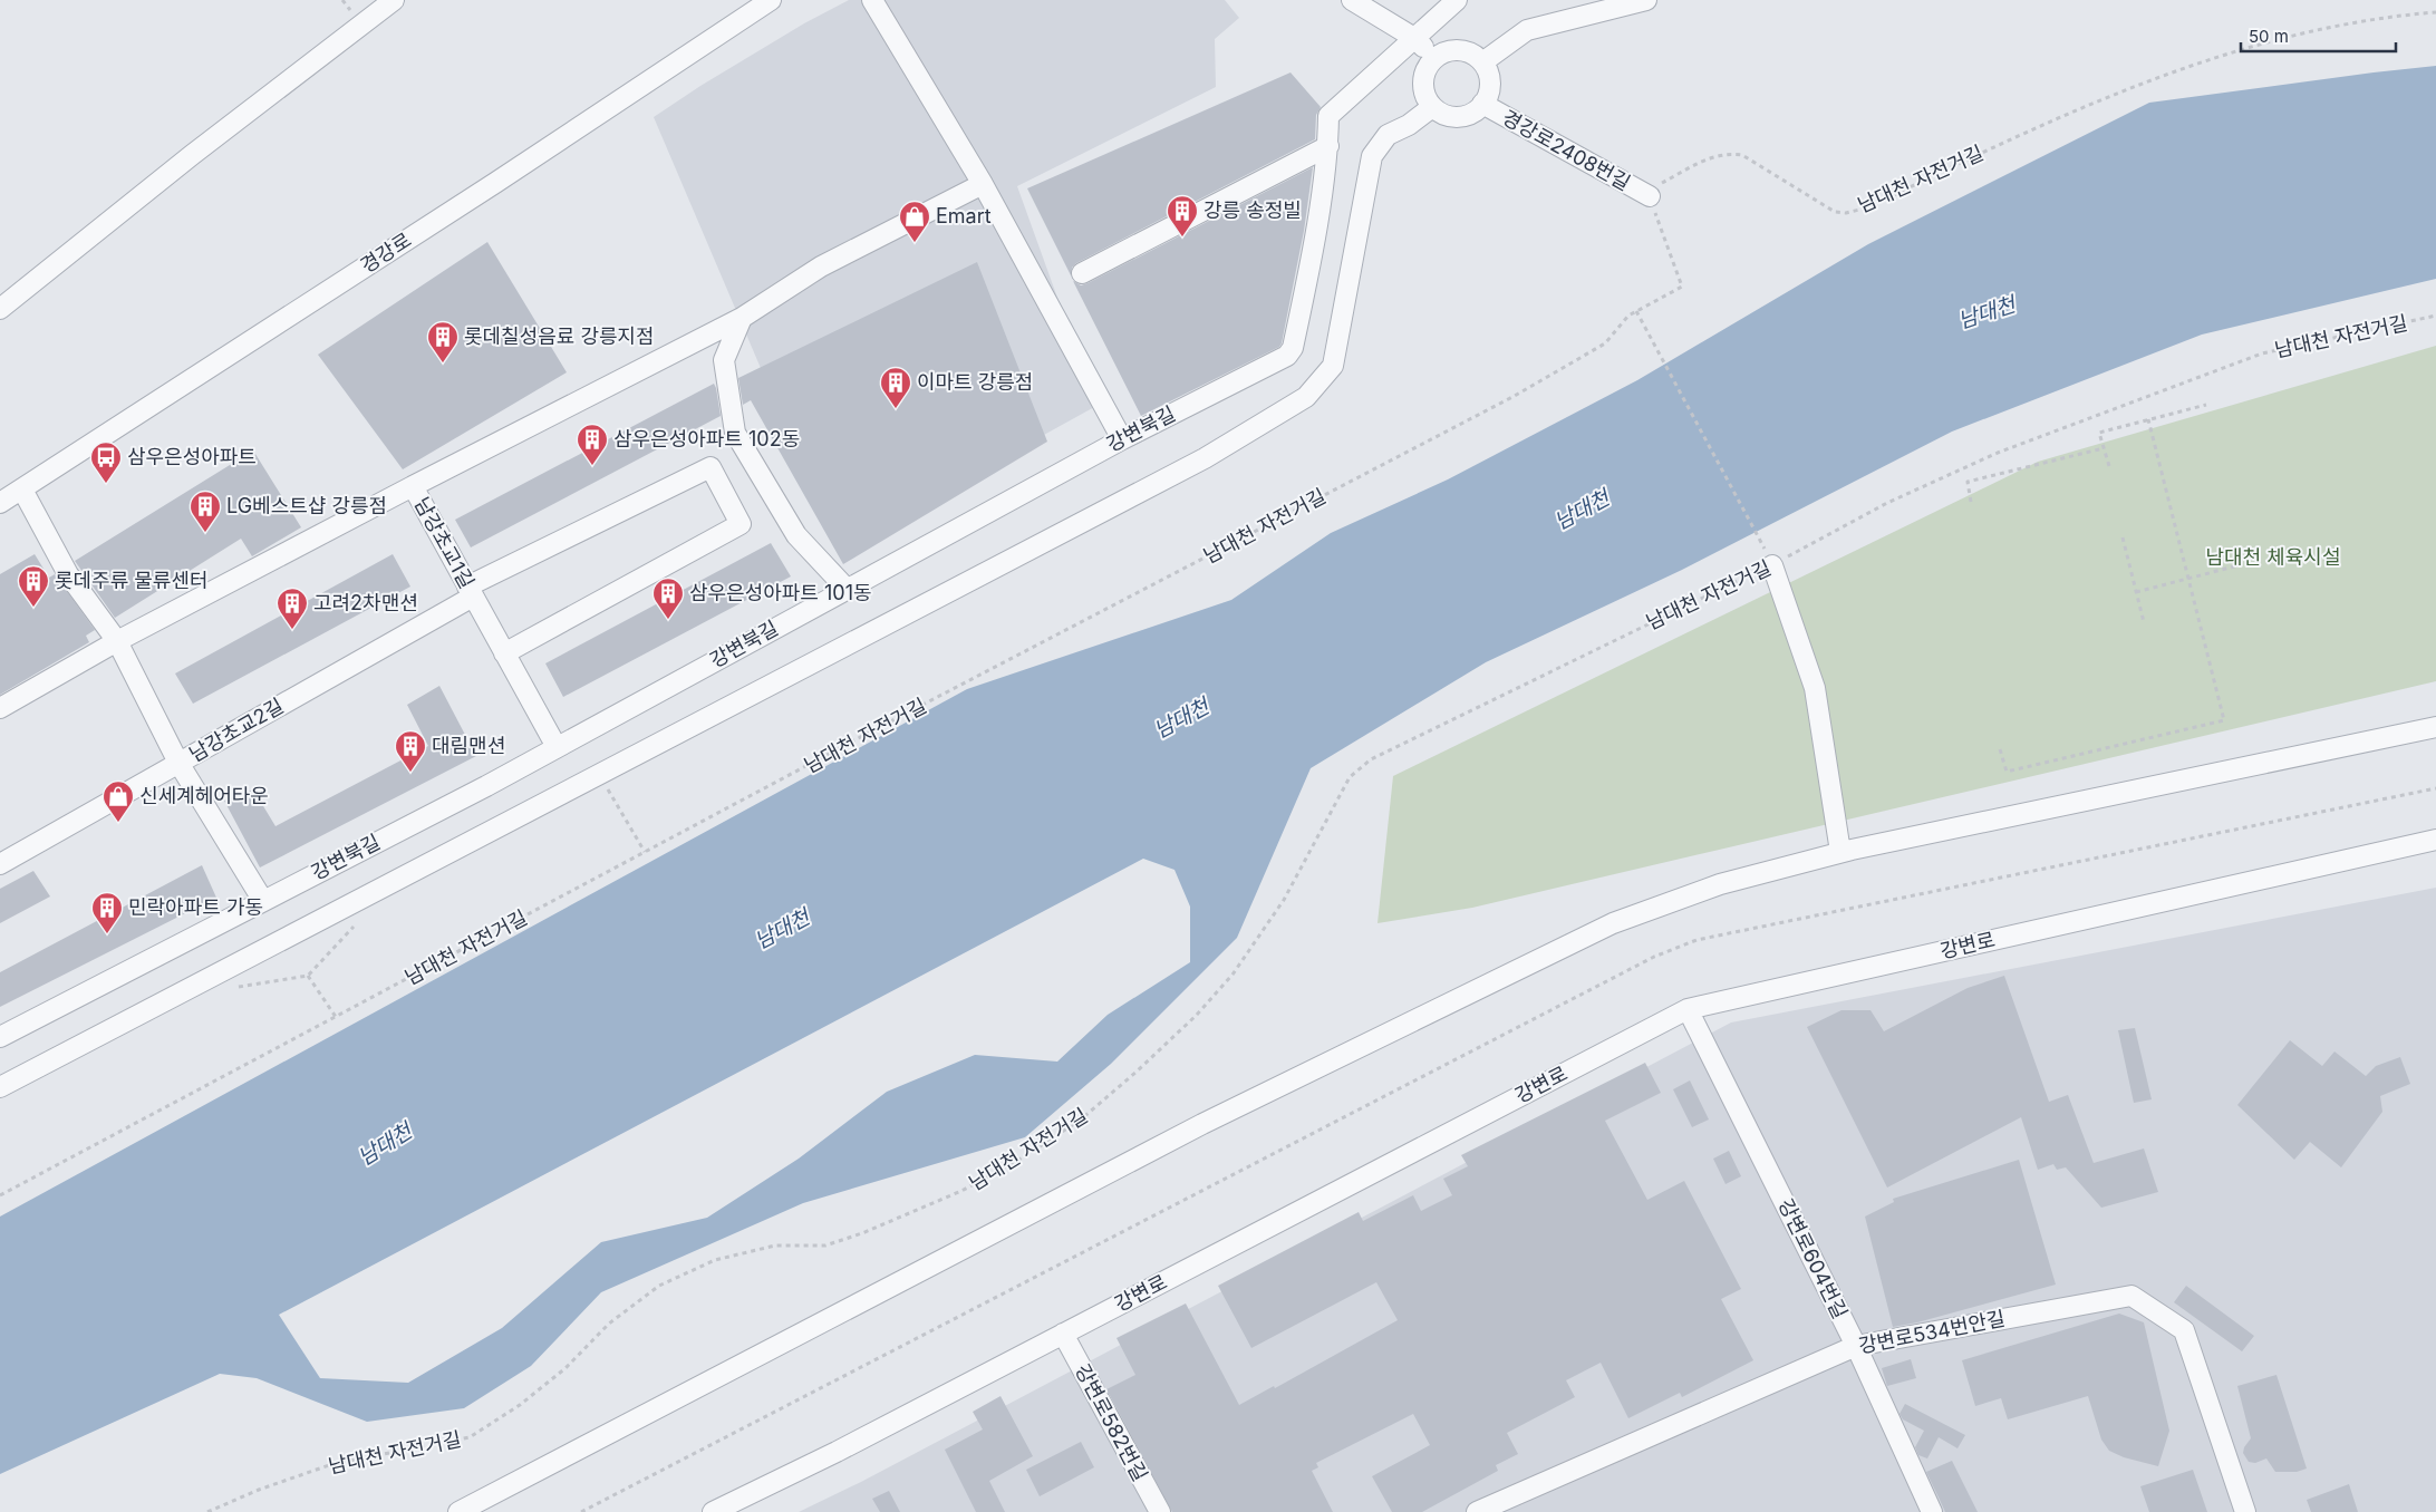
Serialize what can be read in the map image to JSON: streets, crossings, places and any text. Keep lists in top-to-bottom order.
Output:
{
  "streets": {
    "street": [
      "경강로2408번길",
      "경강로",
      "강변북길",
      "남강초교1길",
      "남강초교2길",
      "강변로",
      "강변로604번길",
      "강변로534번안길",
      "강변로582번길"
    ],
    "path": ["남대천 자전거길"]
  },
  "crossings": [
    ["경강로2408번길", "남대천 자전거길"],
    ["강변북길", "남강초교1길"],
    ["남강초교1길", "남강초교2길"],
    ["강변로", "강변로604번길"],
    ["강변로", "강변로582번길"],
    ["강변로604번길", "강변로534번안길"]
  ],
  "water": ["남대천"],
  "parks": ["남대천 체육시설"],
  "places": {
    "building": [
      "강릉 송정빌",
      "롯데칠성음료 강릉지점",
      "이마트 강릉점",
      "삼우은성아파트 102동",
      "LG베스트샵 강릉점",
      "롯데주류 물류센터",
      "삼우은성아파트 101동",
      "고려2차맨션",
      "대림맨션",
      "민락아파트 가동"
    ],
    "shop": ["Emart", "신세계헤어타운"],
    "bus stop": ["삼우은성아파트"]
  },
  "scale_bar": "50 m"
}
